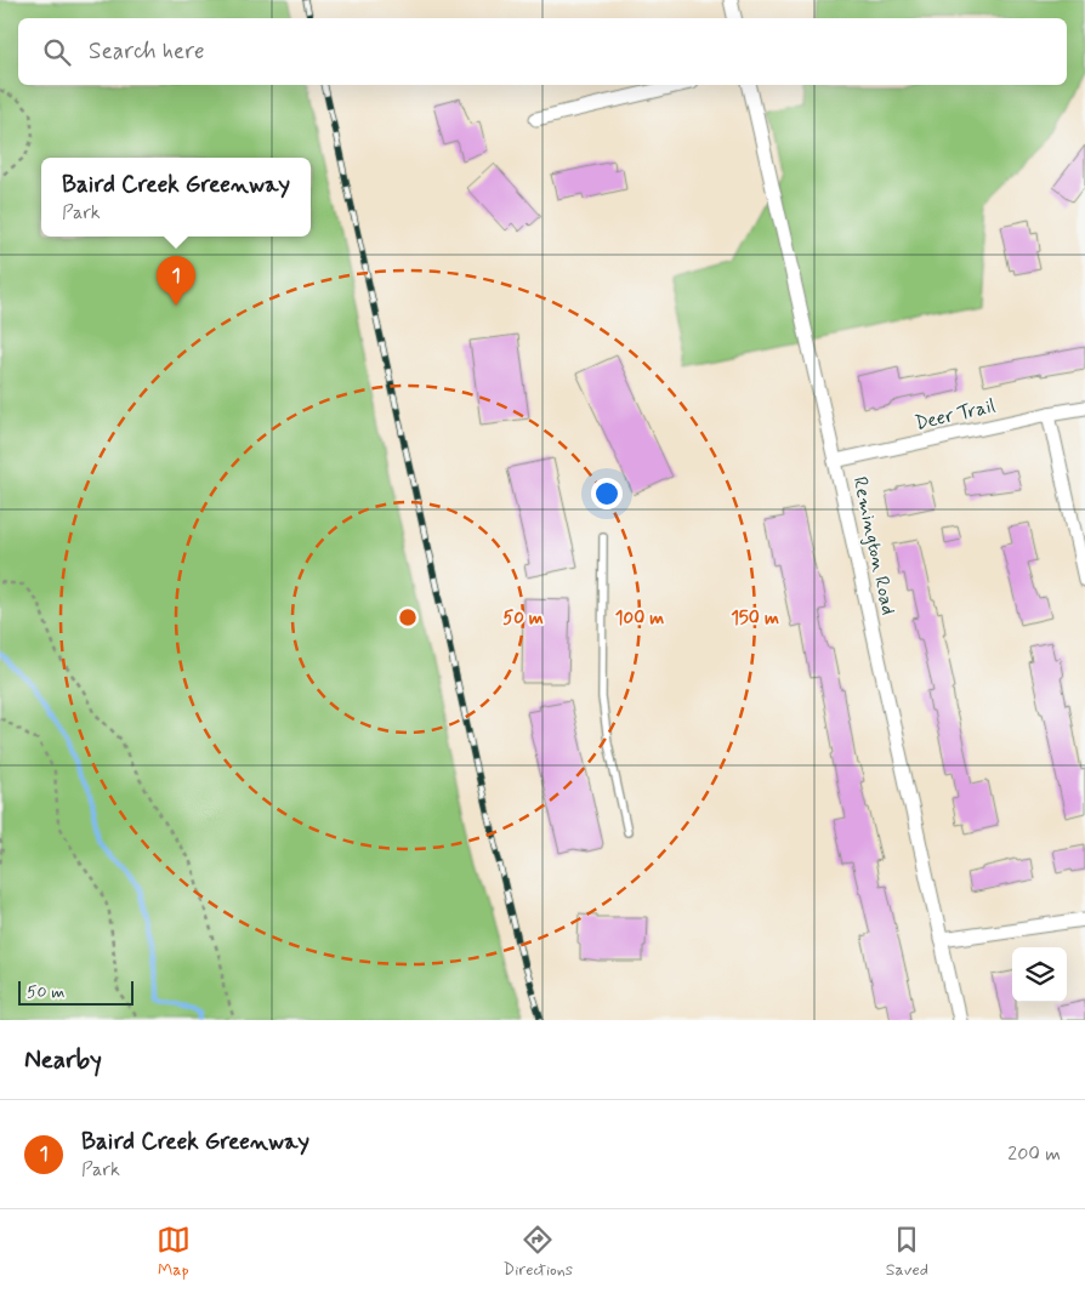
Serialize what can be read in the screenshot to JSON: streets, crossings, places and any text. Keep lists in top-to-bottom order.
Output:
{
  "streets": {
    "street": ["Deer Trail", "Remington Road"]
  },
  "crossings": [
    ["Deer Trail", "Remington Road"]
  ],
  "scale_bar": "50 m",
  "page": {
    "search": "Search here",
    "popup": ["Baird Creek Greenway", "Park"],
    "pins": "1",
    "scale": "50 m",
    "heading": "Nearby",
    "list": [
      {
        "mark": "1",
        "name": "Baird Creek Greenway",
        "note": "Park",
        "value": "200 m"
      }
    ],
    "nav": ["Map", "Directions", "Saved"]
  },
  "rings": ["50 m", "100 m", "150 m"]
}
